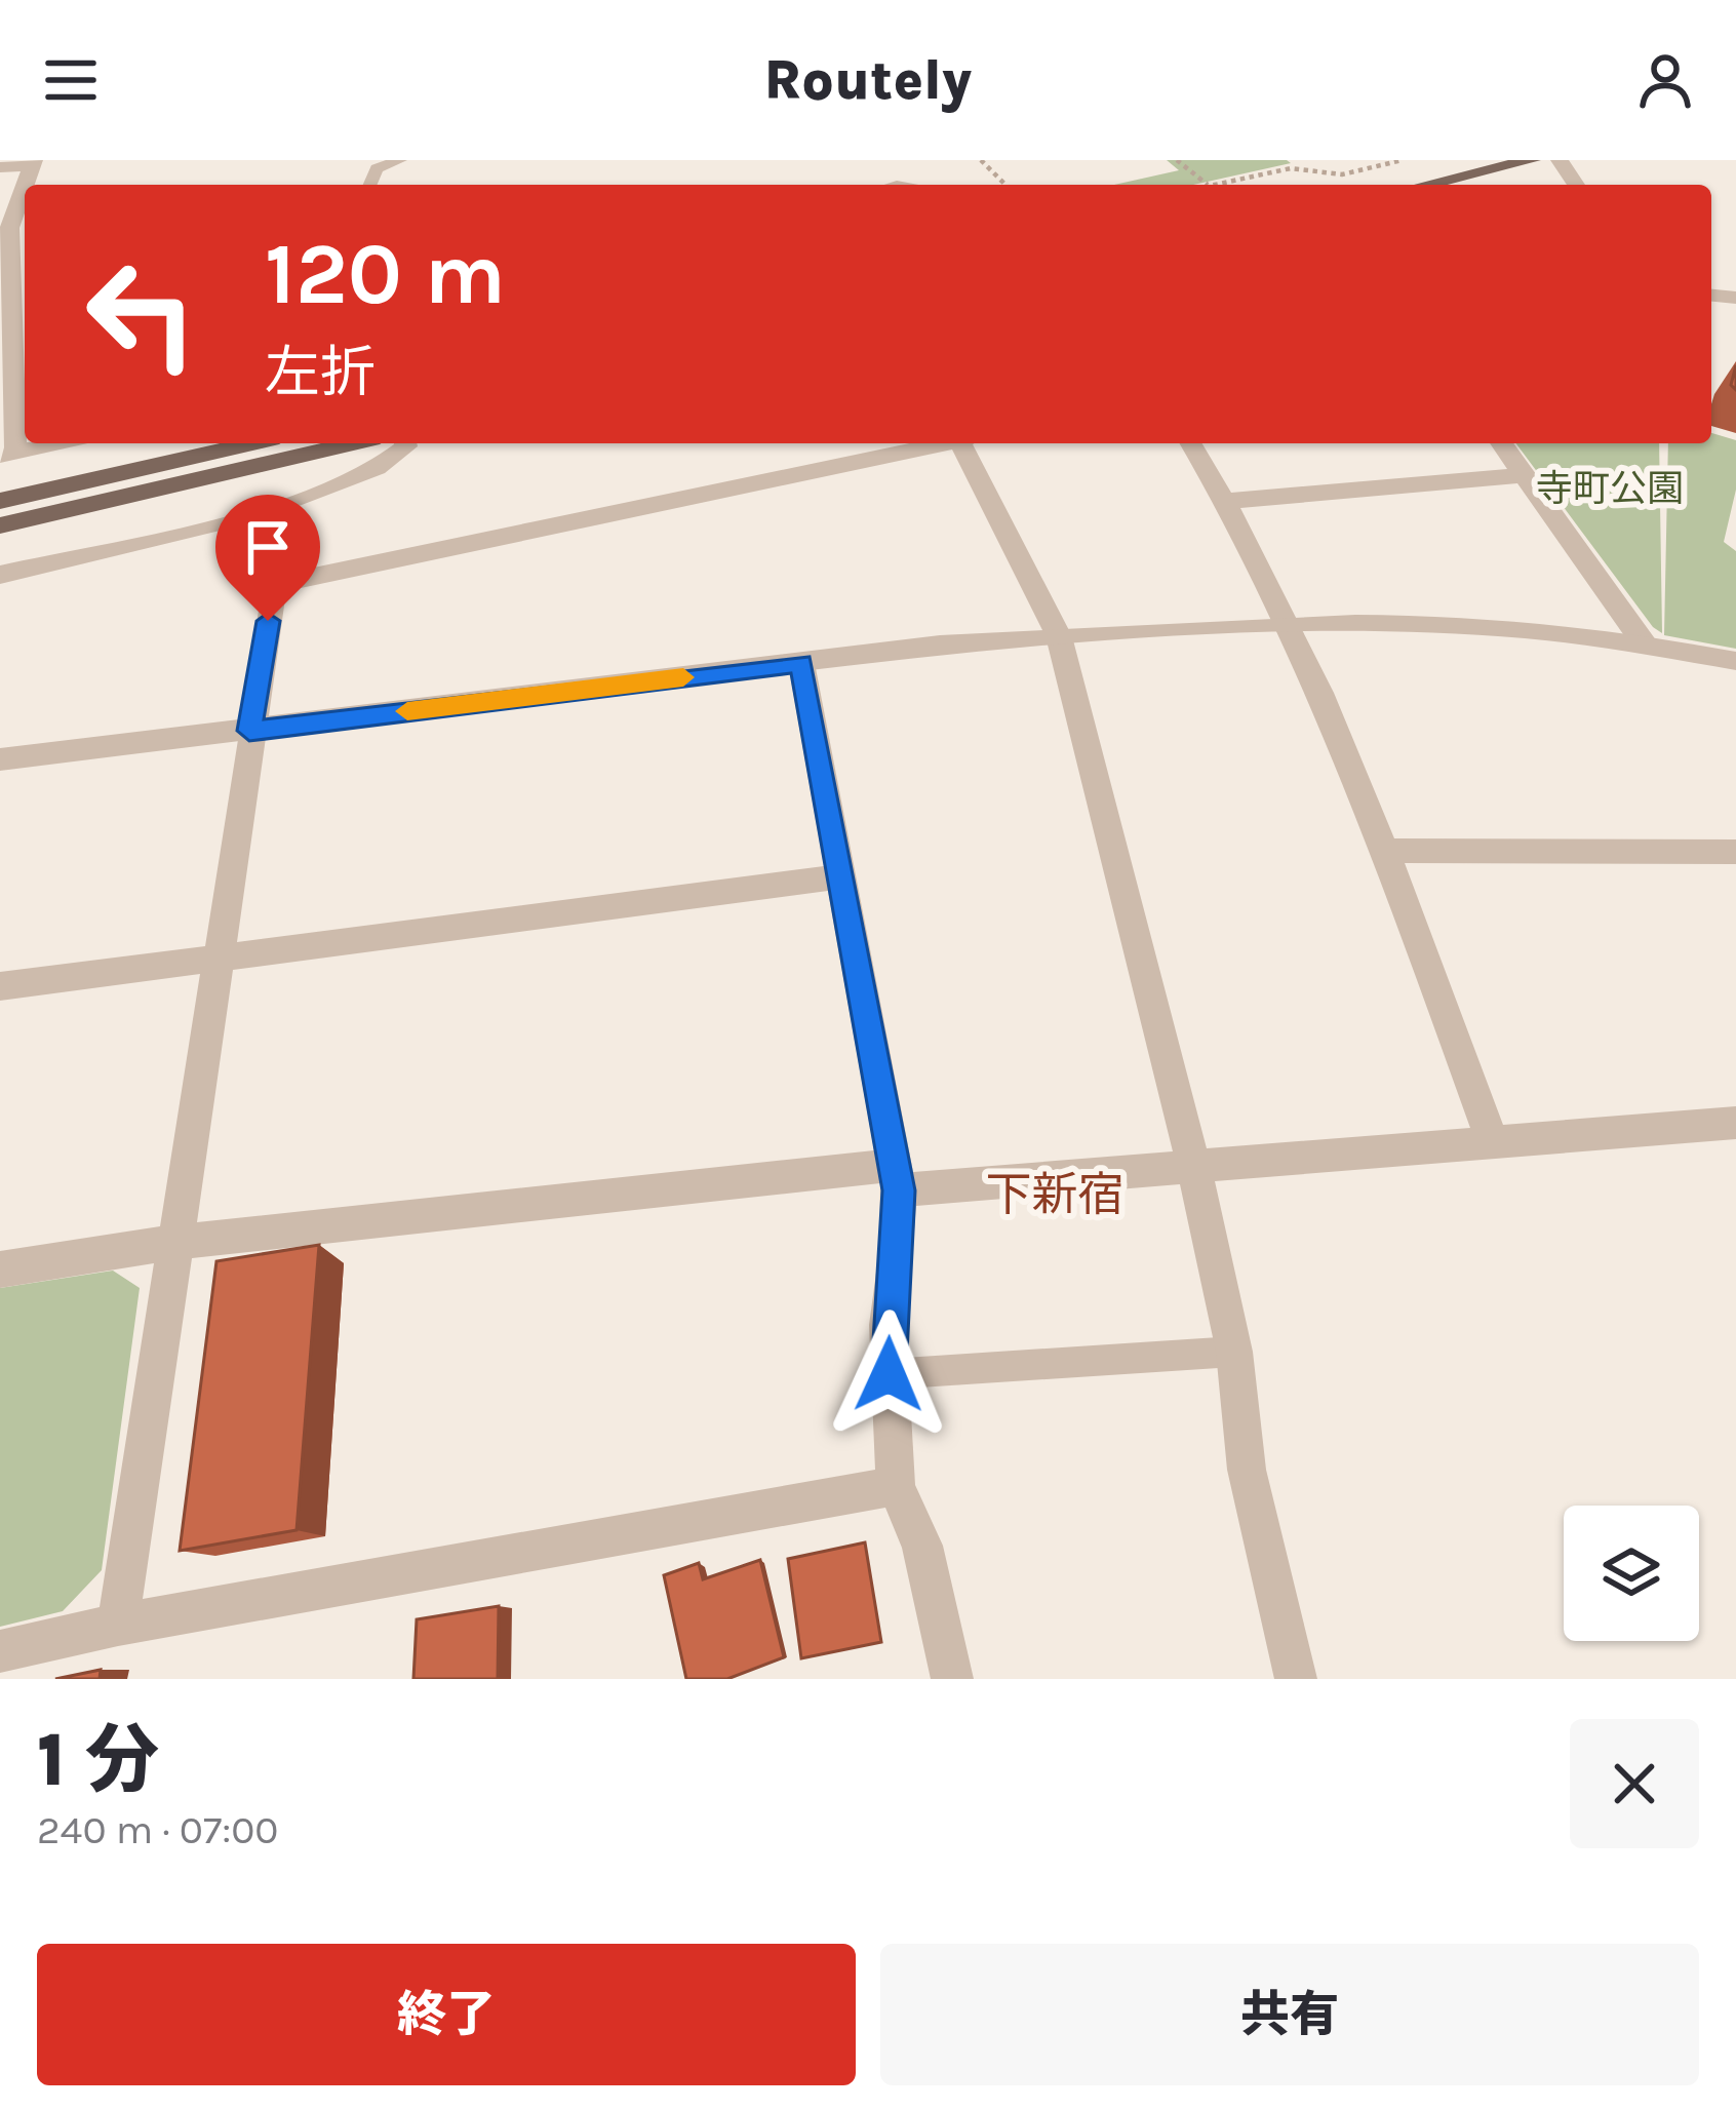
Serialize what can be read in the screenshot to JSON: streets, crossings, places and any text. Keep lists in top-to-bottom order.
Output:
{
  "districts": ["下新宿"],
  "parks": ["寺町公園"],
  "page": {
    "header": "Routely",
    "turn": ["120 m", "左折"],
    "heading": ["1 分", "240 m · 07:00"],
    "buttons": ["終了", "共有"]
  }
}
